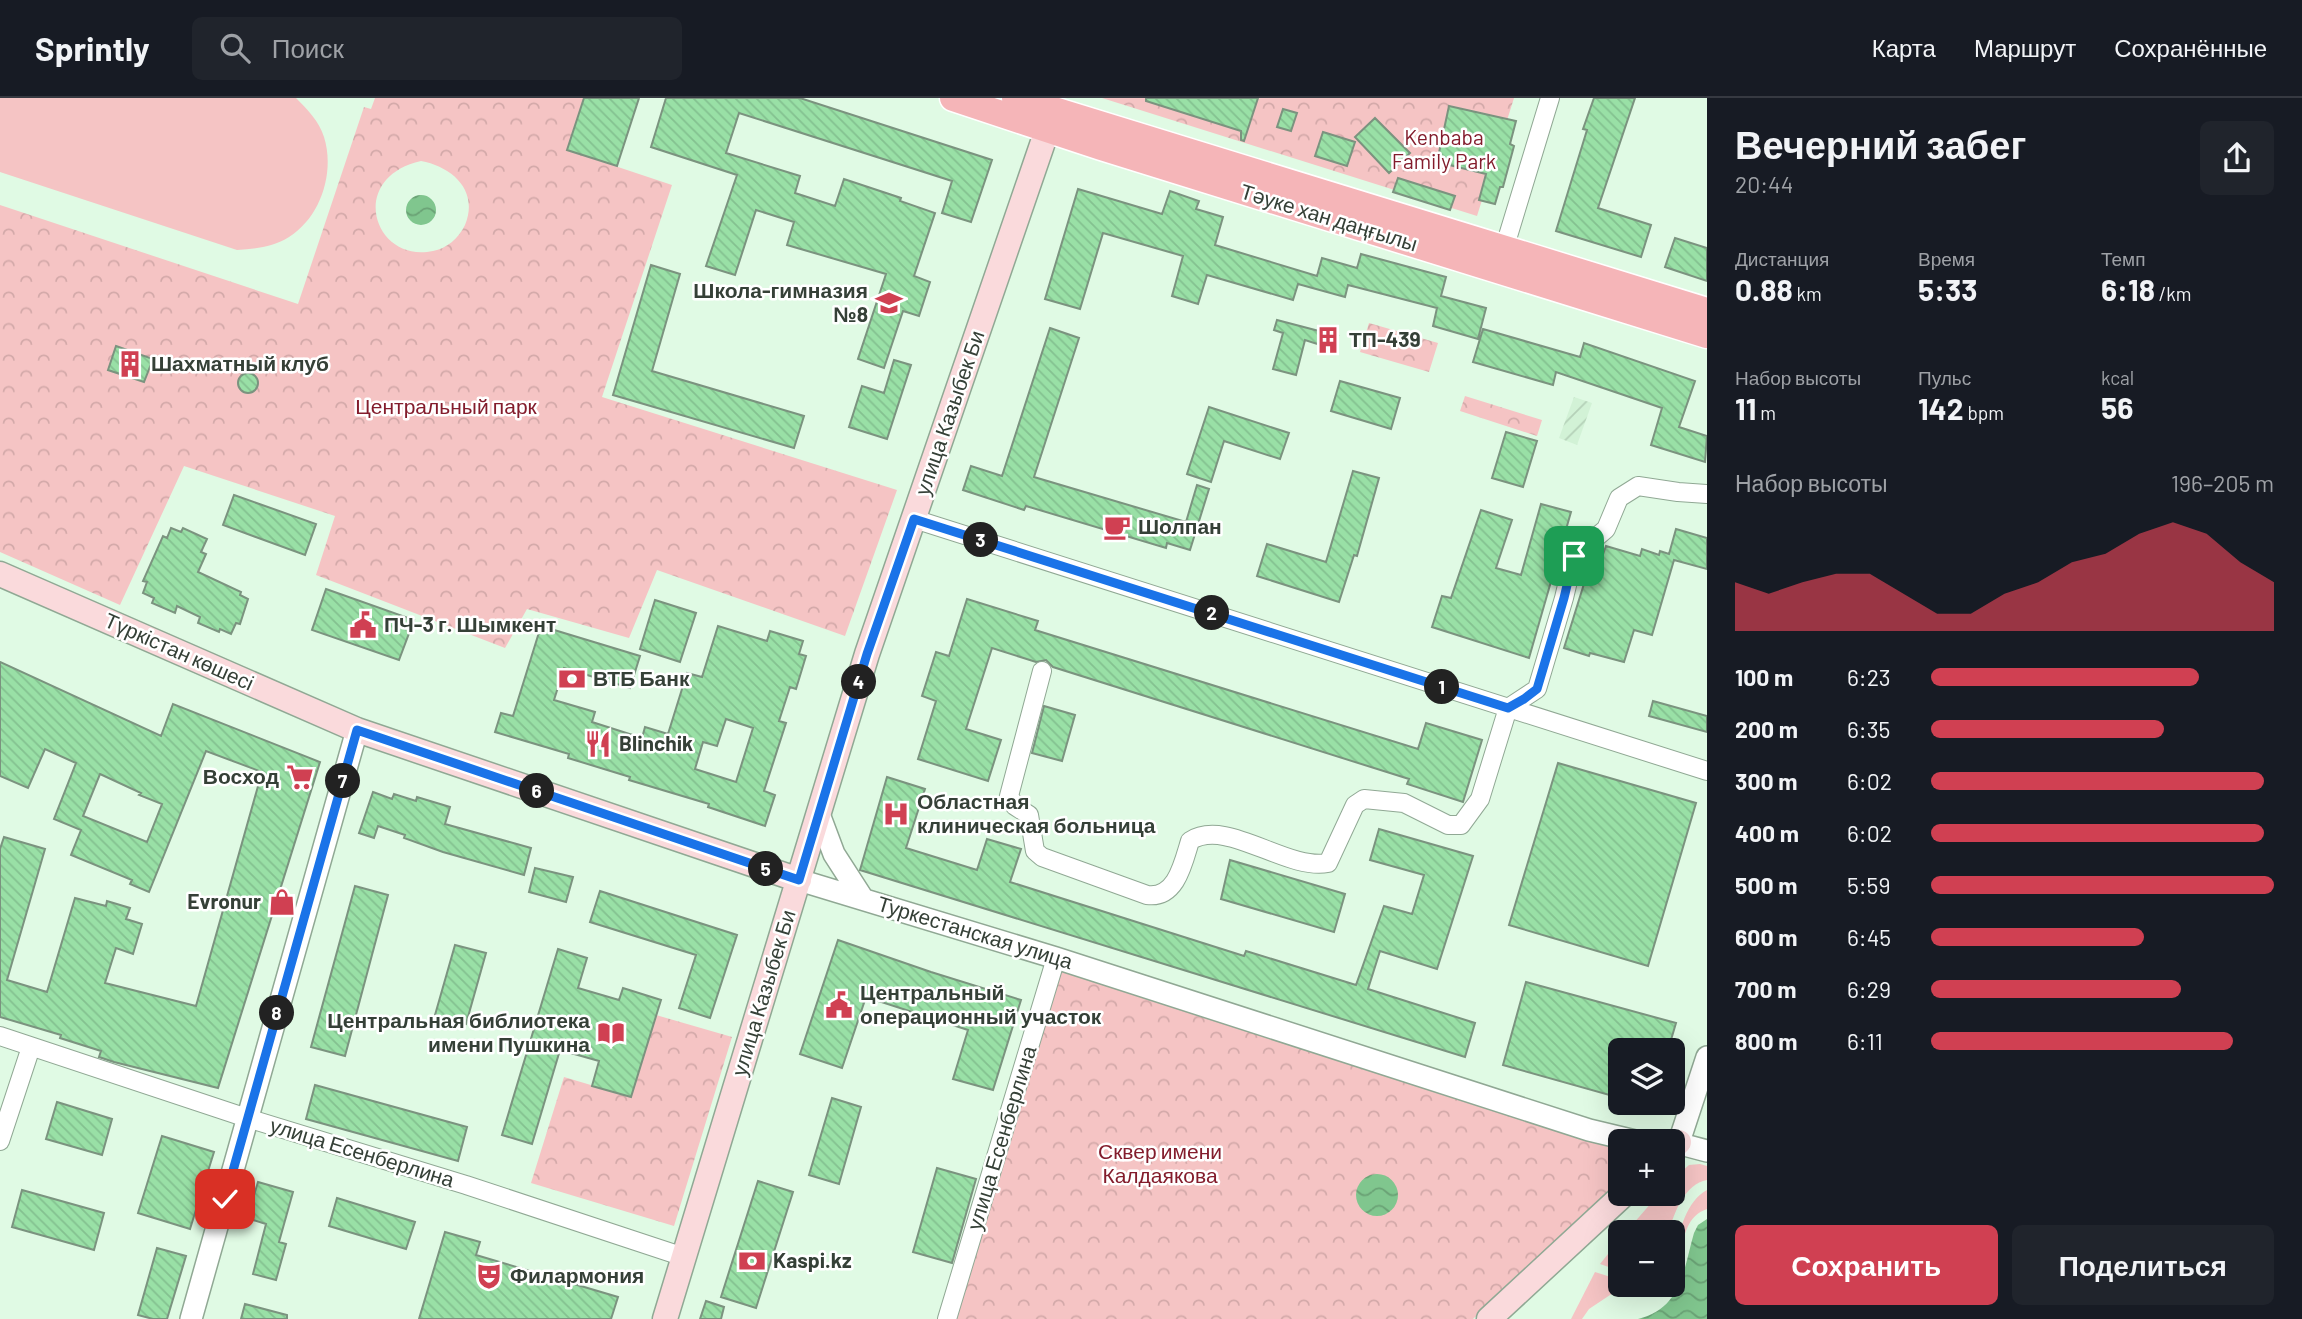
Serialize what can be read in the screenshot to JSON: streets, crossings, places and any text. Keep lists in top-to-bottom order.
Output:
{
  "streets": {
    "main road": [
      "Тәуке хан даңғылы",
      "улица Казыбек Би",
      "Түркістан көшесі",
      "Туркестанская улица"
    ],
    "street": ["улица Есенберлина"]
  },
  "crossings": [
    ["Тәуке хан даңғылы", "улица Казыбек Би"],
    ["улица Казыбек Би", "Туркестанская улица"],
    ["улица Казыбек Би", "улица Есенберлина"],
    ["Түркістан көшесі", "Туркестанская улица"],
    ["Туркестанская улица", "улица Есенберлина"]
  ],
  "parks": ["Kenbaba Family Park", "Центральный парк", "Сквер имени Калдаякова"],
  "places": {
    "school or university": ["Школа-гимназия №8"],
    "building": ["ТП-439", "Шахматный клуб"],
    "cafe": ["Шолпан"],
    "public building": ["ПЧ-3 г. Шымкент", "Центральный операционный участок"],
    "bank": ["ВТБ Банк", "Kaspi.kz"],
    "restaurant": ["Blinchik"],
    "supermarket": ["Восход"],
    "hospital": ["Областная клиническая больница"],
    "shop": ["Evronur"],
    "library": ["Центральная библиотека имени Пушкина"],
    "theatre": ["Филармония"]
  },
  "page": {
    "header": "Sprintly",
    "search": "Поиск",
    "nav": ["Карта", "Маршрут", "Сохранённые"],
    "heading": ["Вечерний забег", "20:44"],
    "stats": [
      ["Дистанция", "0.88 km"],
      ["Время", "5:33"],
      ["Темп", "6:18 /km"],
      ["Набор высоты", "11 m"],
      ["Пульс", "142 bpm"],
      ["kcal", "56"]
    ],
    "chart": ["Набор высоты", "196–205 m"],
    "pins": [
      "3",
      "2",
      "4",
      "1",
      "7",
      "6",
      "5",
      "8"
    ],
    "list": [
      {
        "name": "100 m",
        "note": "6:23"
      },
      {
        "name": "200 m",
        "note": "6:35"
      },
      {
        "name": "300 m",
        "note": "6:02"
      },
      {
        "name": "400 m",
        "note": "6:02"
      },
      {
        "name": "500 m",
        "note": "5:59"
      },
      {
        "name": "600 m",
        "note": "6:45"
      },
      {
        "name": "700 m",
        "note": "6:29"
      },
      {
        "name": "800 m",
        "note": "6:11"
      }
    ],
    "map_buttons": ["+", "−"],
    "buttons": ["Сохранить", "Поделиться"]
  }
}
